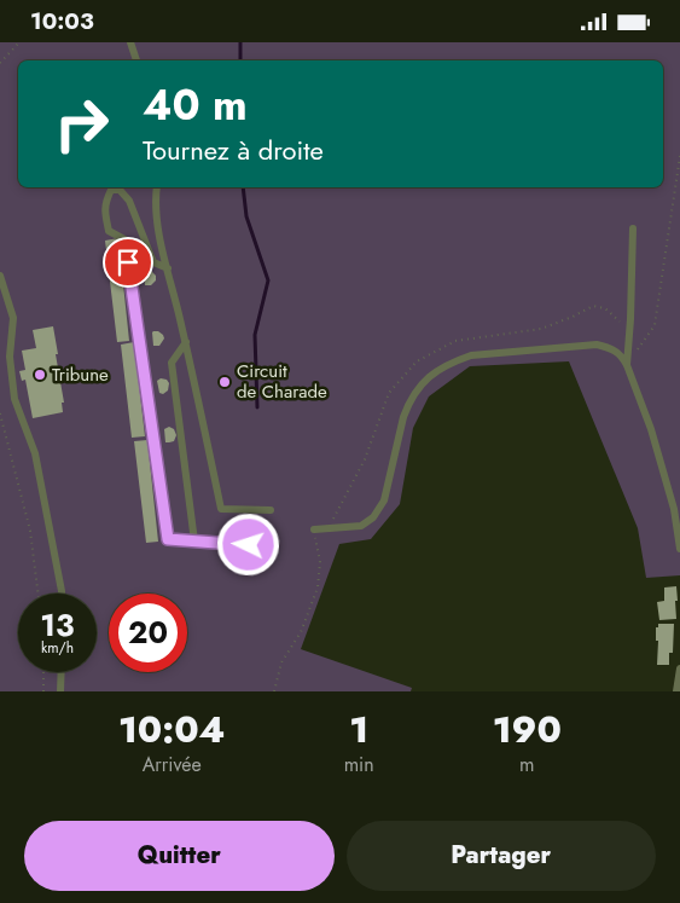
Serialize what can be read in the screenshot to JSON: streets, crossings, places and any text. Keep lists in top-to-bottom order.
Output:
{
  "places": ["Tribune", "Circuit de Charade"],
  "page": {
    "status": "10:03",
    "turn": ["40 m", "Tournez à droite"],
    "speed": "13 km/h",
    "limit": "20",
    "eta": [
      "10:04",
      "Arrivée",
      "1",
      "min",
      "190",
      "m"
    ],
    "buttons": ["Quitter", "Partager"]
  }
}
